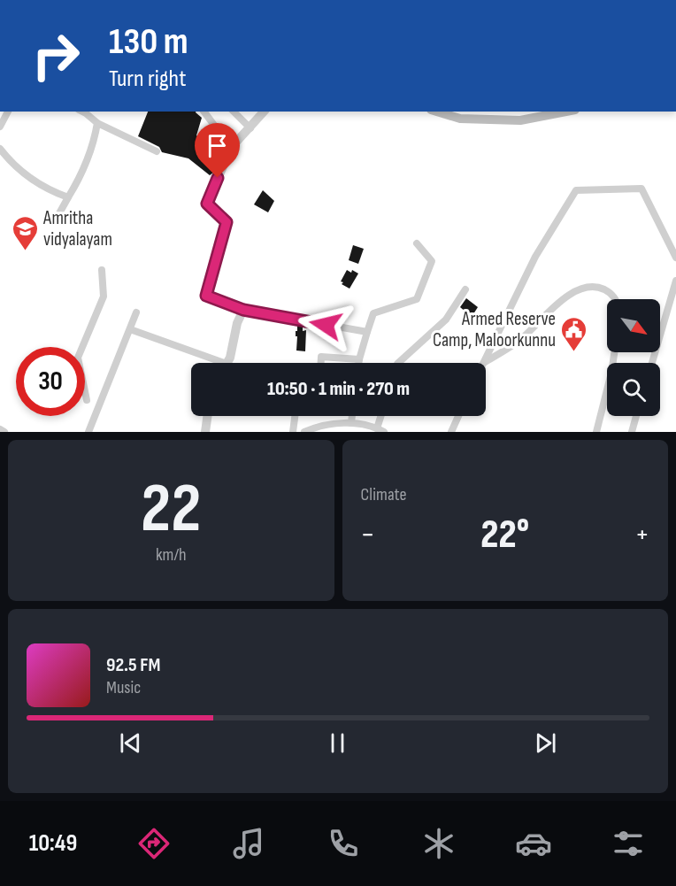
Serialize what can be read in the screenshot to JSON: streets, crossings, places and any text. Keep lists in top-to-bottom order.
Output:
{
  "places": {
    "school or university": ["Amritha vidyalayam"],
    "public building": ["Armed Reserve Camp, Maloorkunnu"]
  },
  "north": "bottom right",
  "page": {
    "turn": ["130 m", "Turn right"],
    "limit": "30",
    "trip": "10:50 · 1 min · 270 m",
    "tile": [
      ["22", "km/h"],
      "Climate"
    ],
    "heat": ["−", "22°", "+"],
    "song": ["92.5 FM", "Music"],
    "tabs": "10:49"
  }
}
